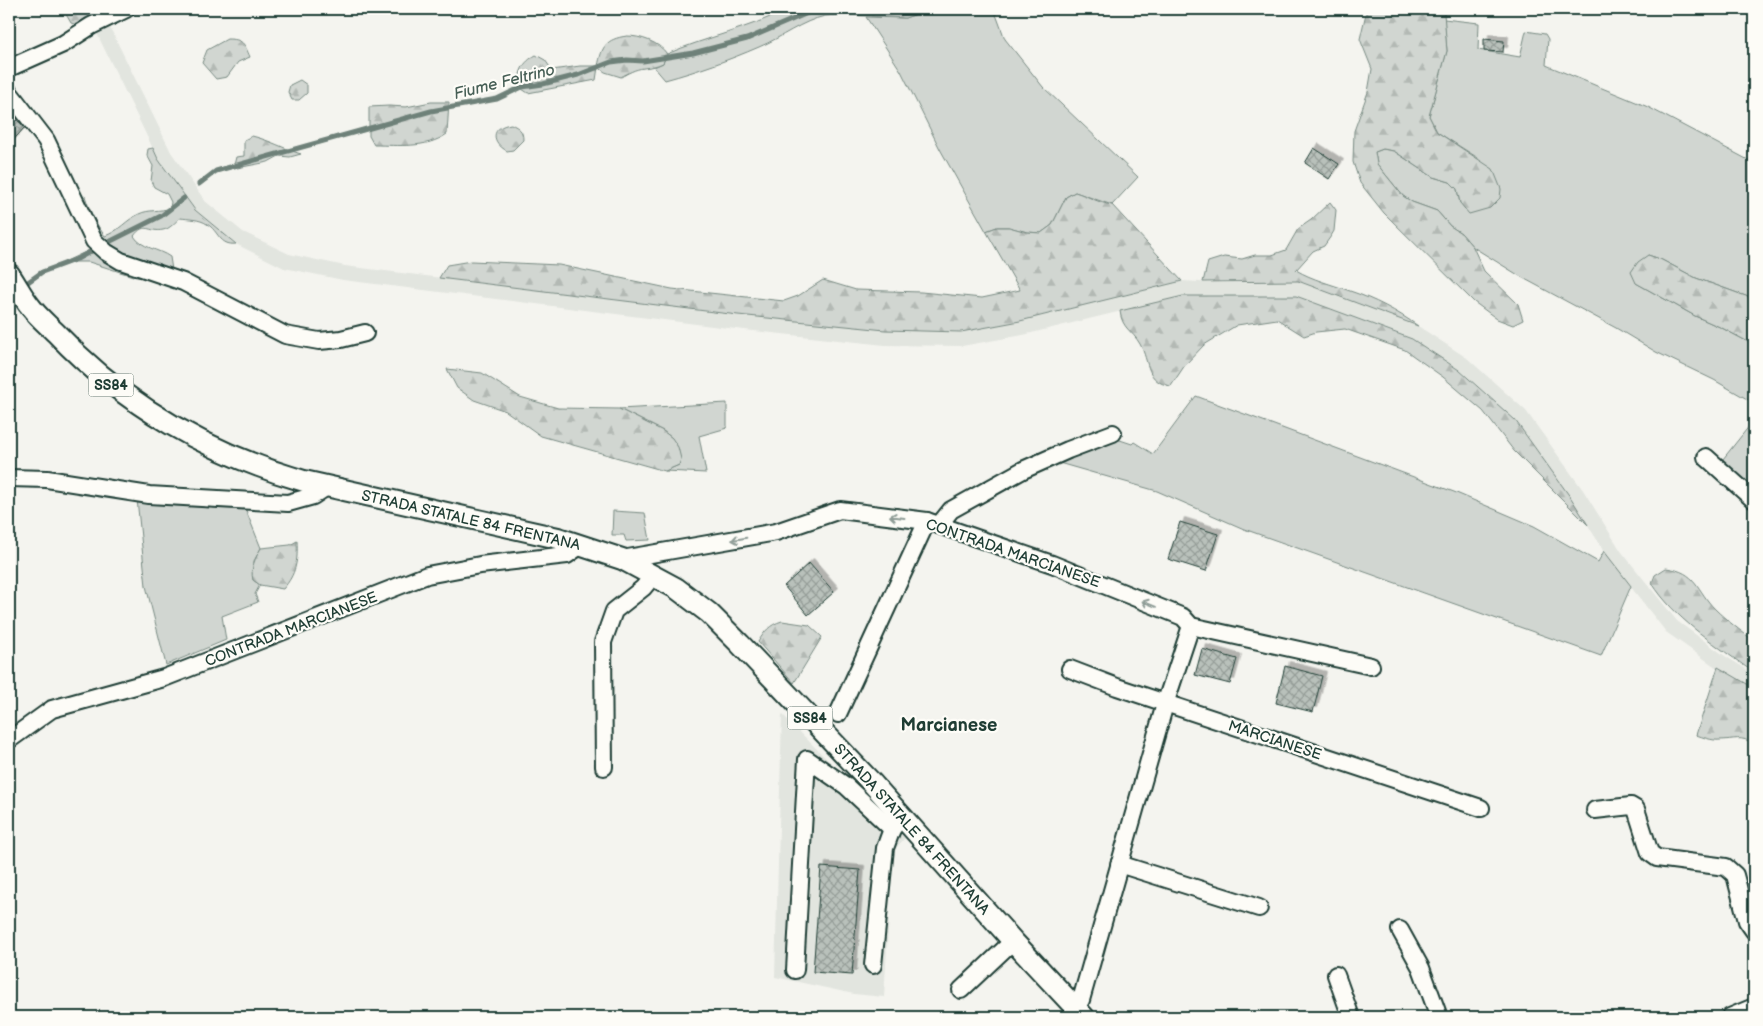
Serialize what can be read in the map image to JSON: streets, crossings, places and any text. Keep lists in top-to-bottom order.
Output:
{
  "streets": {
    "main road": ["SS84", "STRADA STATALE 84 FRENTANA"],
    "street": ["CONTRADA MARCIANESE", "MARCIANESE"]
  },
  "crossings": [
    ["STRADA STATALE 84 FRENTANA", "CONTRADA MARCIANESE"]
  ],
  "one_way": ["CONTRADA MARCIANESE"],
  "districts": ["Marcianese"],
  "water": ["Fiume Feltrino"]
}
